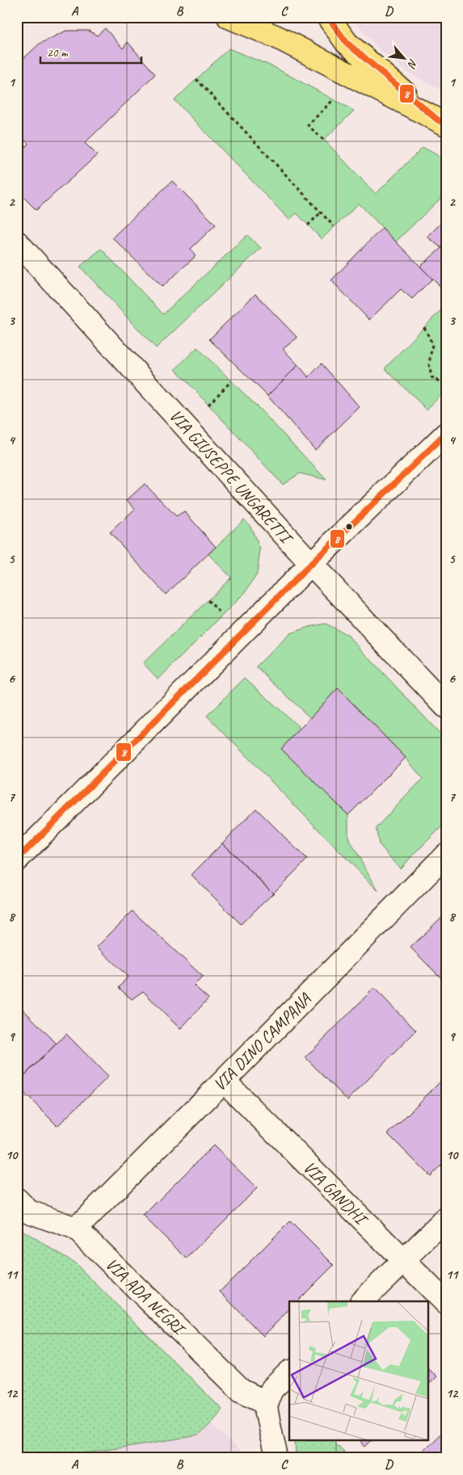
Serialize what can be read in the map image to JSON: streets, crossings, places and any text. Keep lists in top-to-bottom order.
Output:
{
  "streets": {
    "street": [
      "VIA GIUSEPPE UNGARETTI",
      "VIA DINO CAMPANA",
      "VIA GANDHI",
      "VIA ADA NEGRI"
    ]
  },
  "crossings": [
    ["VIA DINO CAMPANA", "VIA GANDHI"],
    ["VIA DINO CAMPANA", "VIA ADA NEGRI"]
  ],
  "lines": ["transit line 8"],
  "scale_bar": "20 m",
  "north": "bottom right",
  "grid": {
    "columns": [
      "A",
      "B",
      "C",
      "D"
    ],
    "rows": [
      "1",
      "2",
      "3",
      "4",
      "5",
      "6",
      "7",
      "8",
      "9",
      "10",
      "11",
      "12"
    ]
  }
}
